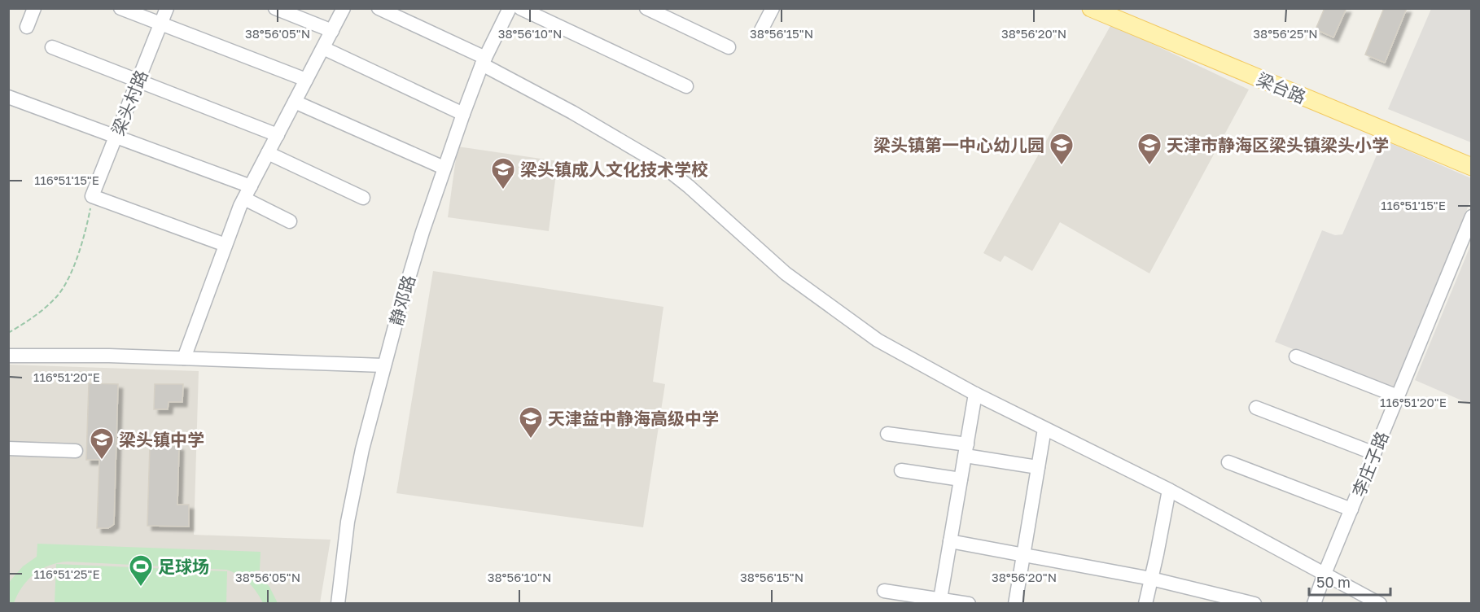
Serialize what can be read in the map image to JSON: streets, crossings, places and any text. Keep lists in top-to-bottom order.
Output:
{
  "streets": {
    "main road": ["梁台路"],
    "street": ["梁头村路", "静邓路", "李庄子路"]
  },
  "places": {
    "school or university": [
      "梁头镇第一中心幼儿园",
      "天津市静海区梁头镇梁头小学",
      "梁头镇成人文化技术学校",
      "天津益中静海高级中学",
      "梁头镇中学"
    ],
    "sports": ["足球场"]
  },
  "scale_bar": "50 m",
  "coordinates": [
    "38°56'05\"N",
    "38°56'10\"N",
    "38°56'15\"N",
    "38°56'20\"N",
    "38°56'25\"N",
    "116°51'15\"E",
    "116°51'20\"E",
    "116°51'25\"E"
  ]
}
